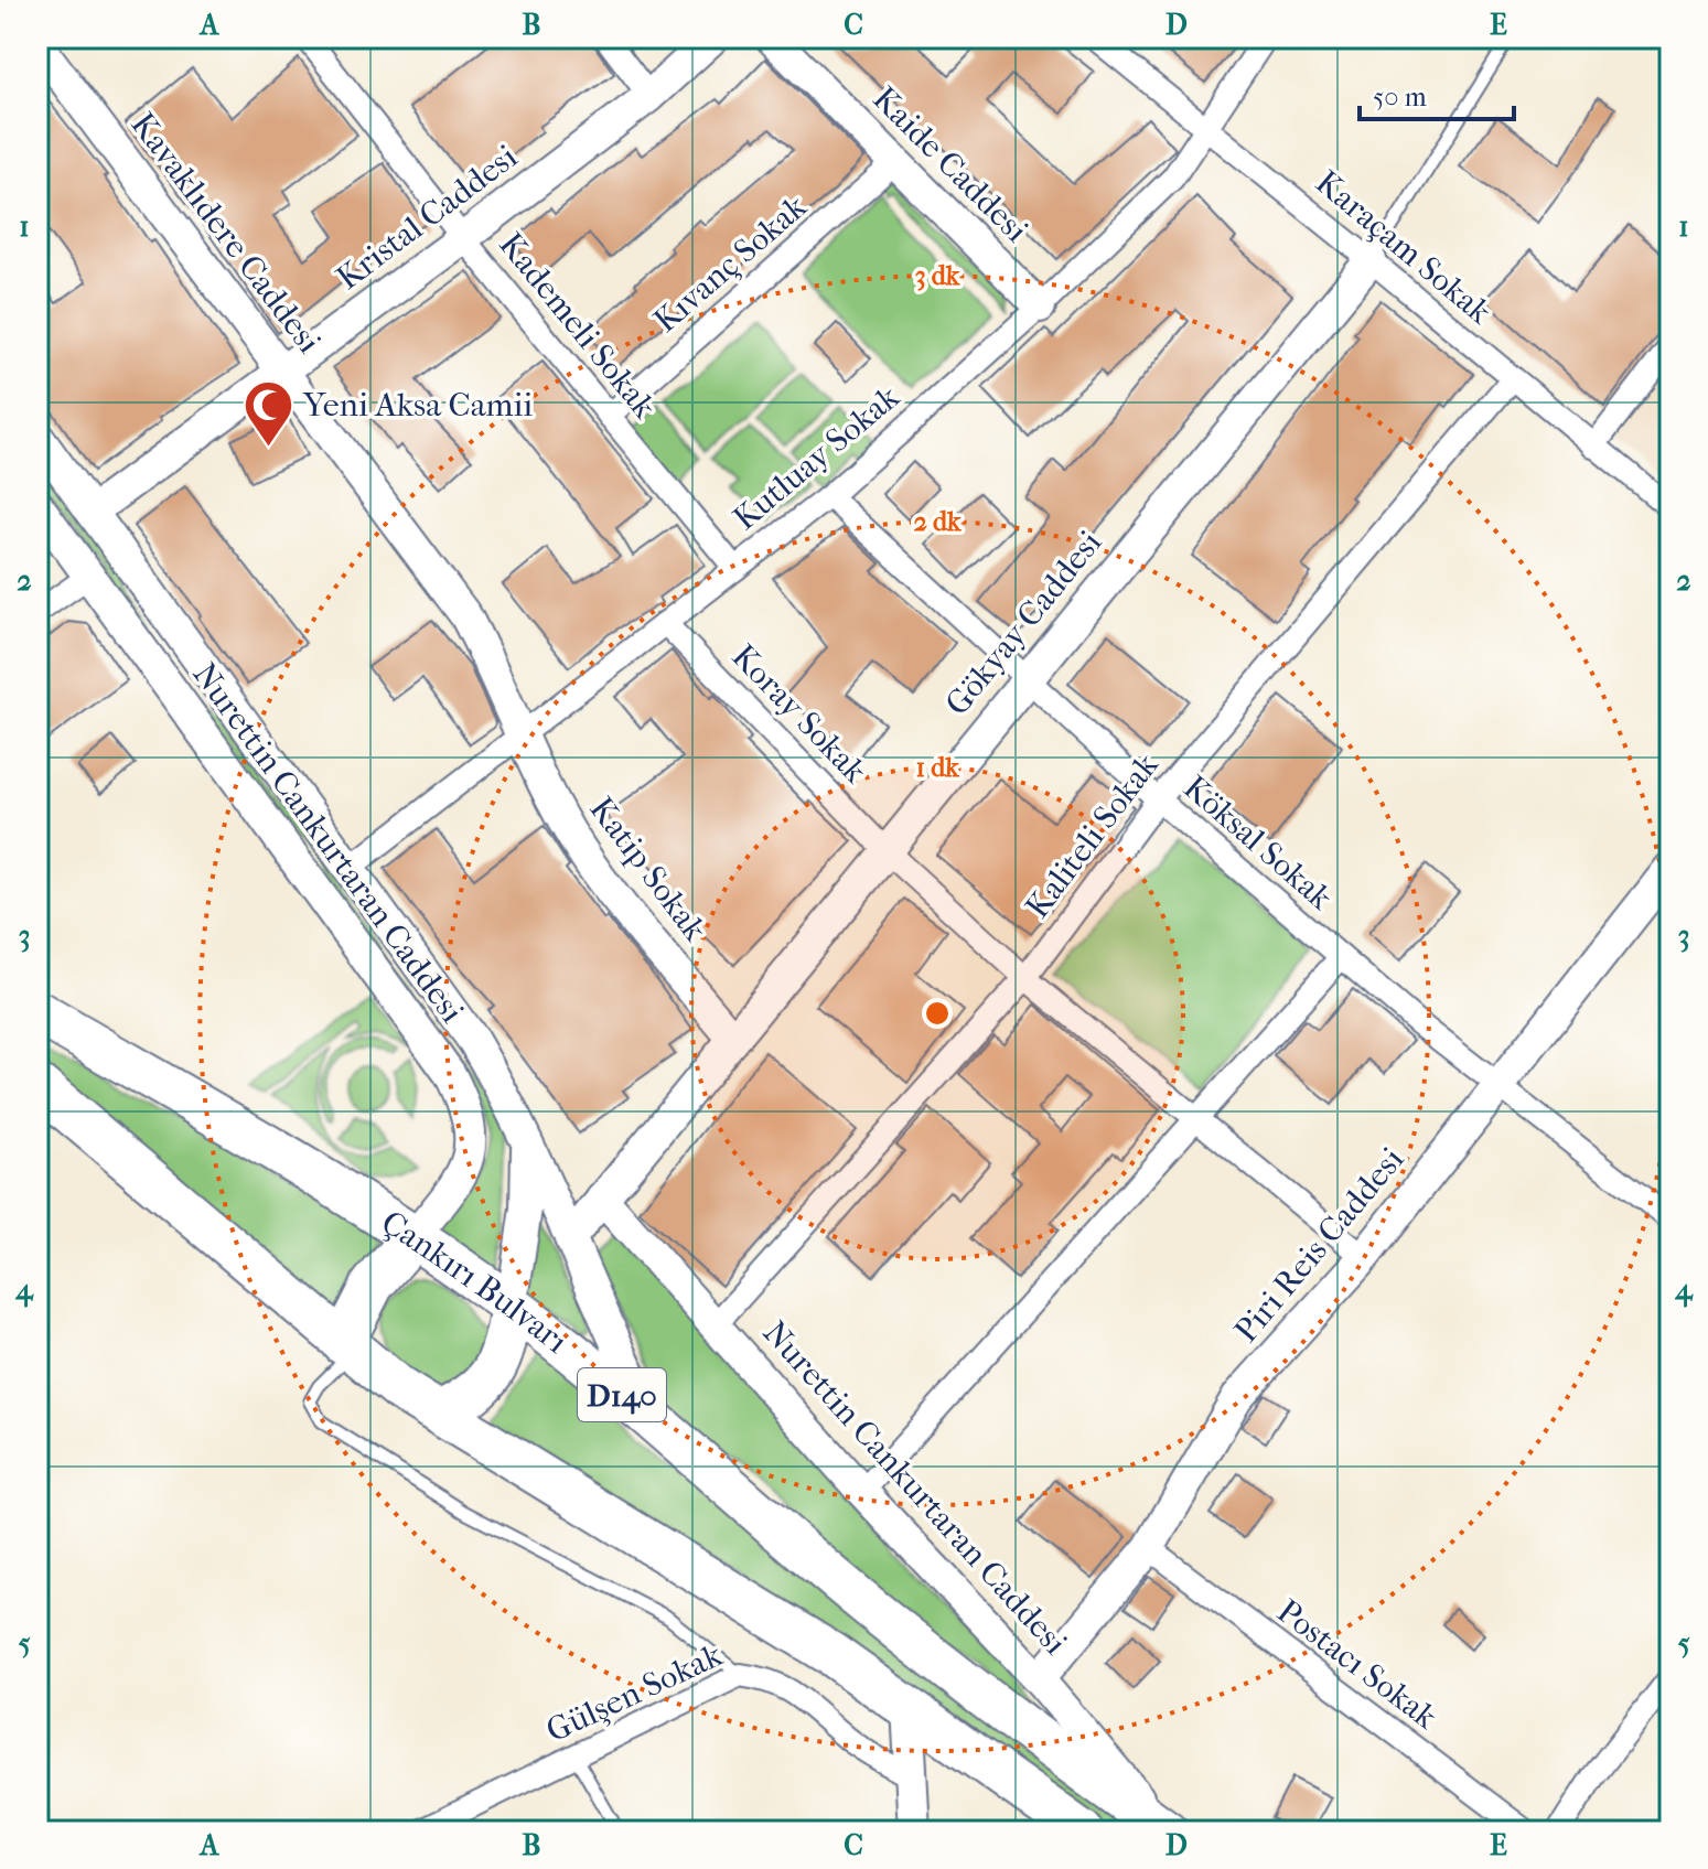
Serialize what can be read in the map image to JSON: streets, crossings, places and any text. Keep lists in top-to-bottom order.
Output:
{
  "streets": {
    "highway": ["Çankırı Bulvarı", "D140"],
    "street": [
      "Kaide Caddesi",
      "Kristal Caddesi",
      "Kavaklıdere Caddesi",
      "Karaçam Sokak",
      "Kıvanç Sokak",
      "Kademeli Sokak",
      "Kutluay Sokak",
      "Gökyay Caddesi",
      "Koray Sokak",
      "Kaliteli Sokak",
      "Nurettin Cankurtaran Caddesi",
      "Köksal Sokak",
      "Katip Sokak",
      "Piri Reis Caddesi",
      "Postacı Sokak",
      "Gülşen Sokak"
    ]
  },
  "crossings": [
    ["Kaide Caddesi", "Kıvanç Sokak"],
    ["Kaide Caddesi", "Kutluay Sokak"],
    ["Kristal Caddesi", "Kavaklıdere Caddesi"],
    ["Kristal Caddesi", "Kademeli Sokak"],
    ["Kristal Caddesi", "Nurettin Cankurtaran Caddesi"],
    ["Kavaklıdere Caddesi", "Kutluay Sokak"],
    ["Kavaklıdere Caddesi", "Katip Sokak"],
    ["Karaçam Sokak", "Kutluay Sokak"],
    ["Karaçam Sokak", "Gökyay Caddesi"],
    ["Karaçam Sokak", "Kaliteli Sokak"],
    ["Kıvanç Sokak", "Kademeli Sokak"],
    ["Kademeli Sokak", "Kutluay Sokak"],
    ["Kutluay Sokak", "Koray Sokak"],
    ["Kutluay Sokak", "Nurettin Cankurtaran Caddesi"],
    ["Kutluay Sokak", "Köksal Sokak"],
    ["Kutluay Sokak", "Katip Sokak"],
    ["Gökyay Caddesi", "Koray Sokak"],
    ["Gökyay Caddesi", "Nurettin Cankurtaran Caddesi"],
    ["Gökyay Caddesi", "Köksal Sokak"],
    ["Gökyay Caddesi", "Katip Sokak"],
    ["Koray Sokak", "Kaliteli Sokak"],
    ["Koray Sokak", "Piri Reis Caddesi"],
    ["Kaliteli Sokak", "Nurettin Cankurtaran Caddesi"],
    ["Kaliteli Sokak", "Köksal Sokak"],
    ["Nurettin Cankurtaran Caddesi", "Piri Reis Caddesi"],
    ["Nurettin Cankurtaran Caddesi", "Çankırı Bulvarı"],
    ["Köksal Sokak", "Piri Reis Caddesi"],
    ["Piri Reis Caddesi", "Postacı Sokak"]
  ],
  "places": {
    "mosque": ["Yeni Aksa Camii"]
  },
  "scale_bar": "50 m",
  "grid": {
    "columns": [
      "A",
      "B",
      "C",
      "D",
      "E"
    ],
    "rows": [
      "1",
      "2",
      "3",
      "4",
      "5"
    ]
  },
  "rings": ["3 dk", "2 dk", "1 dk"]
}
